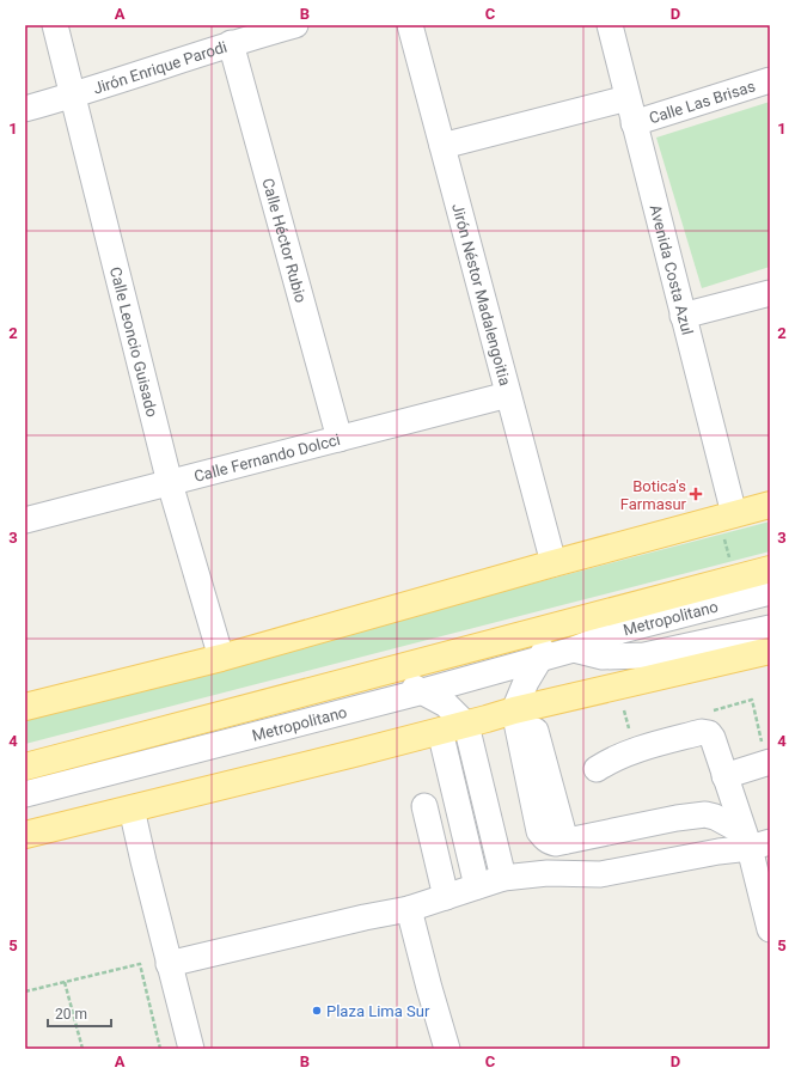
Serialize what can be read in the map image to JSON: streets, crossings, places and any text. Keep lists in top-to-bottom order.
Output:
{
  "streets": {
    "street": [
      "Jirón Enrique Parodi",
      "Calle Las Brisas",
      "Calle Héctor Rubio",
      "Avenida Costa Azul",
      "Jirón Néstor Madalengoitia",
      "Calle Leoncio Guisado",
      "Calle Fernando Dolcci",
      "Metropolitano"
    ]
  },
  "crossings": [
    ["Jirón Enrique Parodi", "Calle Héctor Rubio"],
    ["Jirón Enrique Parodi", "Calle Leoncio Guisado"],
    ["Calle Las Brisas", "Avenida Costa Azul"],
    ["Calle Héctor Rubio", "Calle Fernando Dolcci"],
    ["Jirón Néstor Madalengoitia", "Calle Fernando Dolcci"],
    ["Calle Leoncio Guisado", "Calle Fernando Dolcci"]
  ],
  "places": {
    "health": ["Botica's Farmasur"],
    "other": ["Plaza Lima Sur"]
  },
  "scale_bar": "20 m",
  "grid": {
    "columns": [
      "A",
      "B",
      "C",
      "D"
    ],
    "rows": [
      "1",
      "2",
      "3",
      "4",
      "5"
    ]
  }
}
